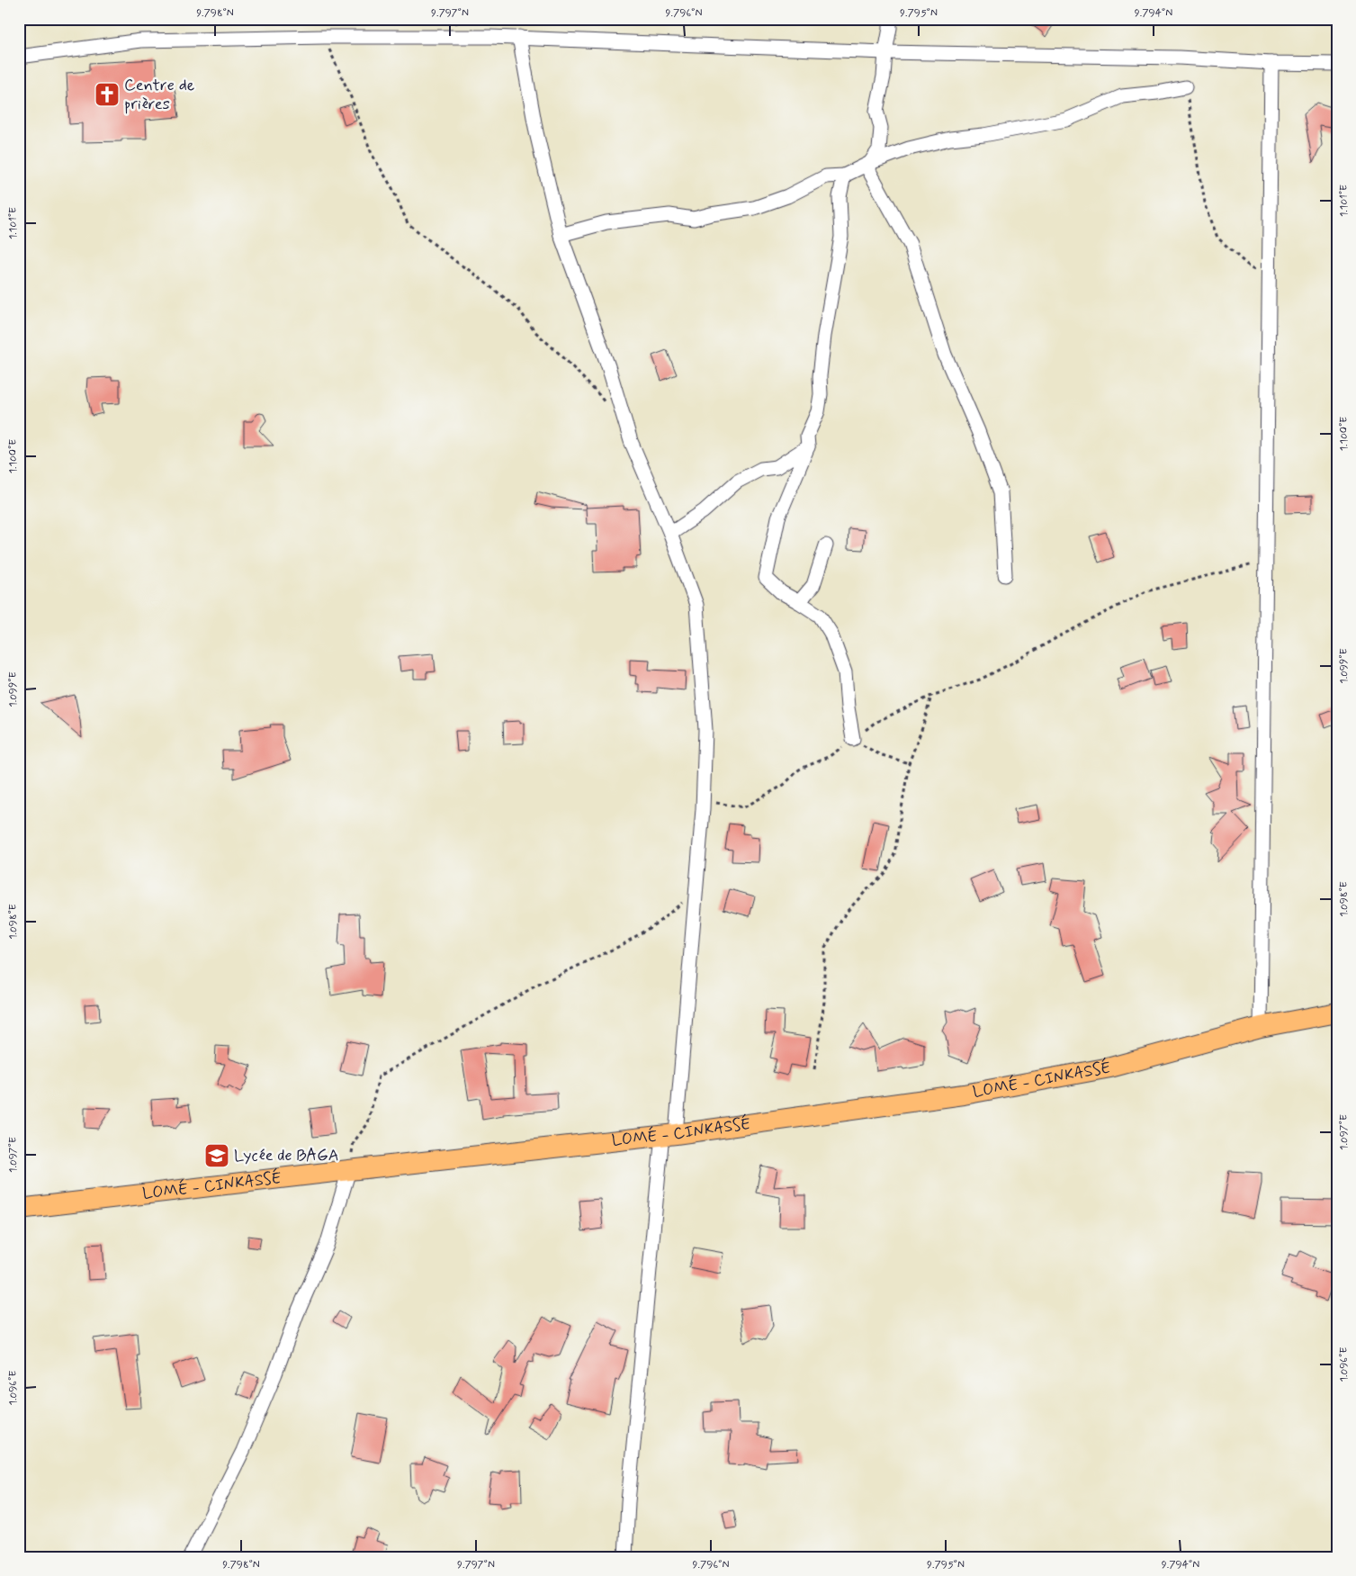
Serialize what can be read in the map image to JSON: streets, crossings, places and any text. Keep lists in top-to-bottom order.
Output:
{
  "streets": {
    "highway": ["LOMÉ - CINKASSÉ"]
  },
  "places": {
    "church": ["Centre de prières"],
    "school or university": ["Lycée de BAGA"]
  },
  "coordinates": [
    "9.798°N",
    "9.797°N",
    "9.796°N",
    "9.795°N",
    "9.794°N",
    "1.101°E",
    "1.100°E",
    "1.099°E",
    "1.098°E",
    "1.097°E",
    "1.096°E"
  ]
}
